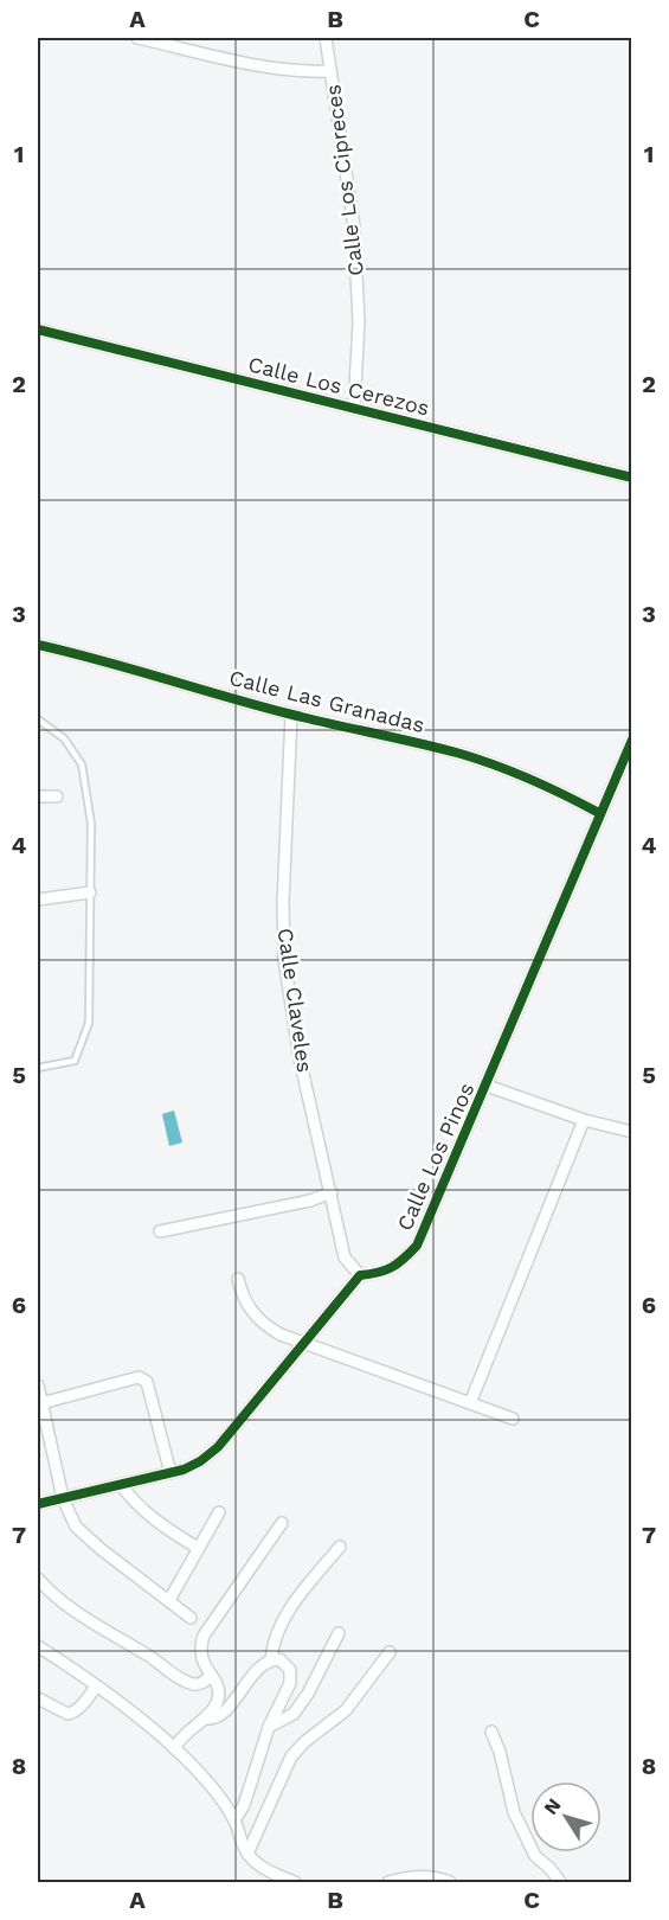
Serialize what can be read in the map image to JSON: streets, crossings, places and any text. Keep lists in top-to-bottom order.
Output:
{
  "streets": {
    "street": [
      "Calle Los Cipreces",
      "Calle Los Cerezos",
      "Calle Las Granadas",
      "Calle Claveles",
      "Calle Los Pinos"
    ]
  },
  "crossings": [
    ["Calle Los Cipreces", "Calle Los Cerezos"],
    ["Calle Las Granadas", "Calle Claveles"],
    ["Calle Las Granadas", "Calle Los Pinos"],
    ["Calle Claveles", "Calle Los Pinos"]
  ],
  "north": "top left",
  "grid": {
    "columns": ["A", "B", "C"],
    "rows": [
      "1",
      "2",
      "3",
      "4",
      "5",
      "6",
      "7",
      "8"
    ]
  }
}
